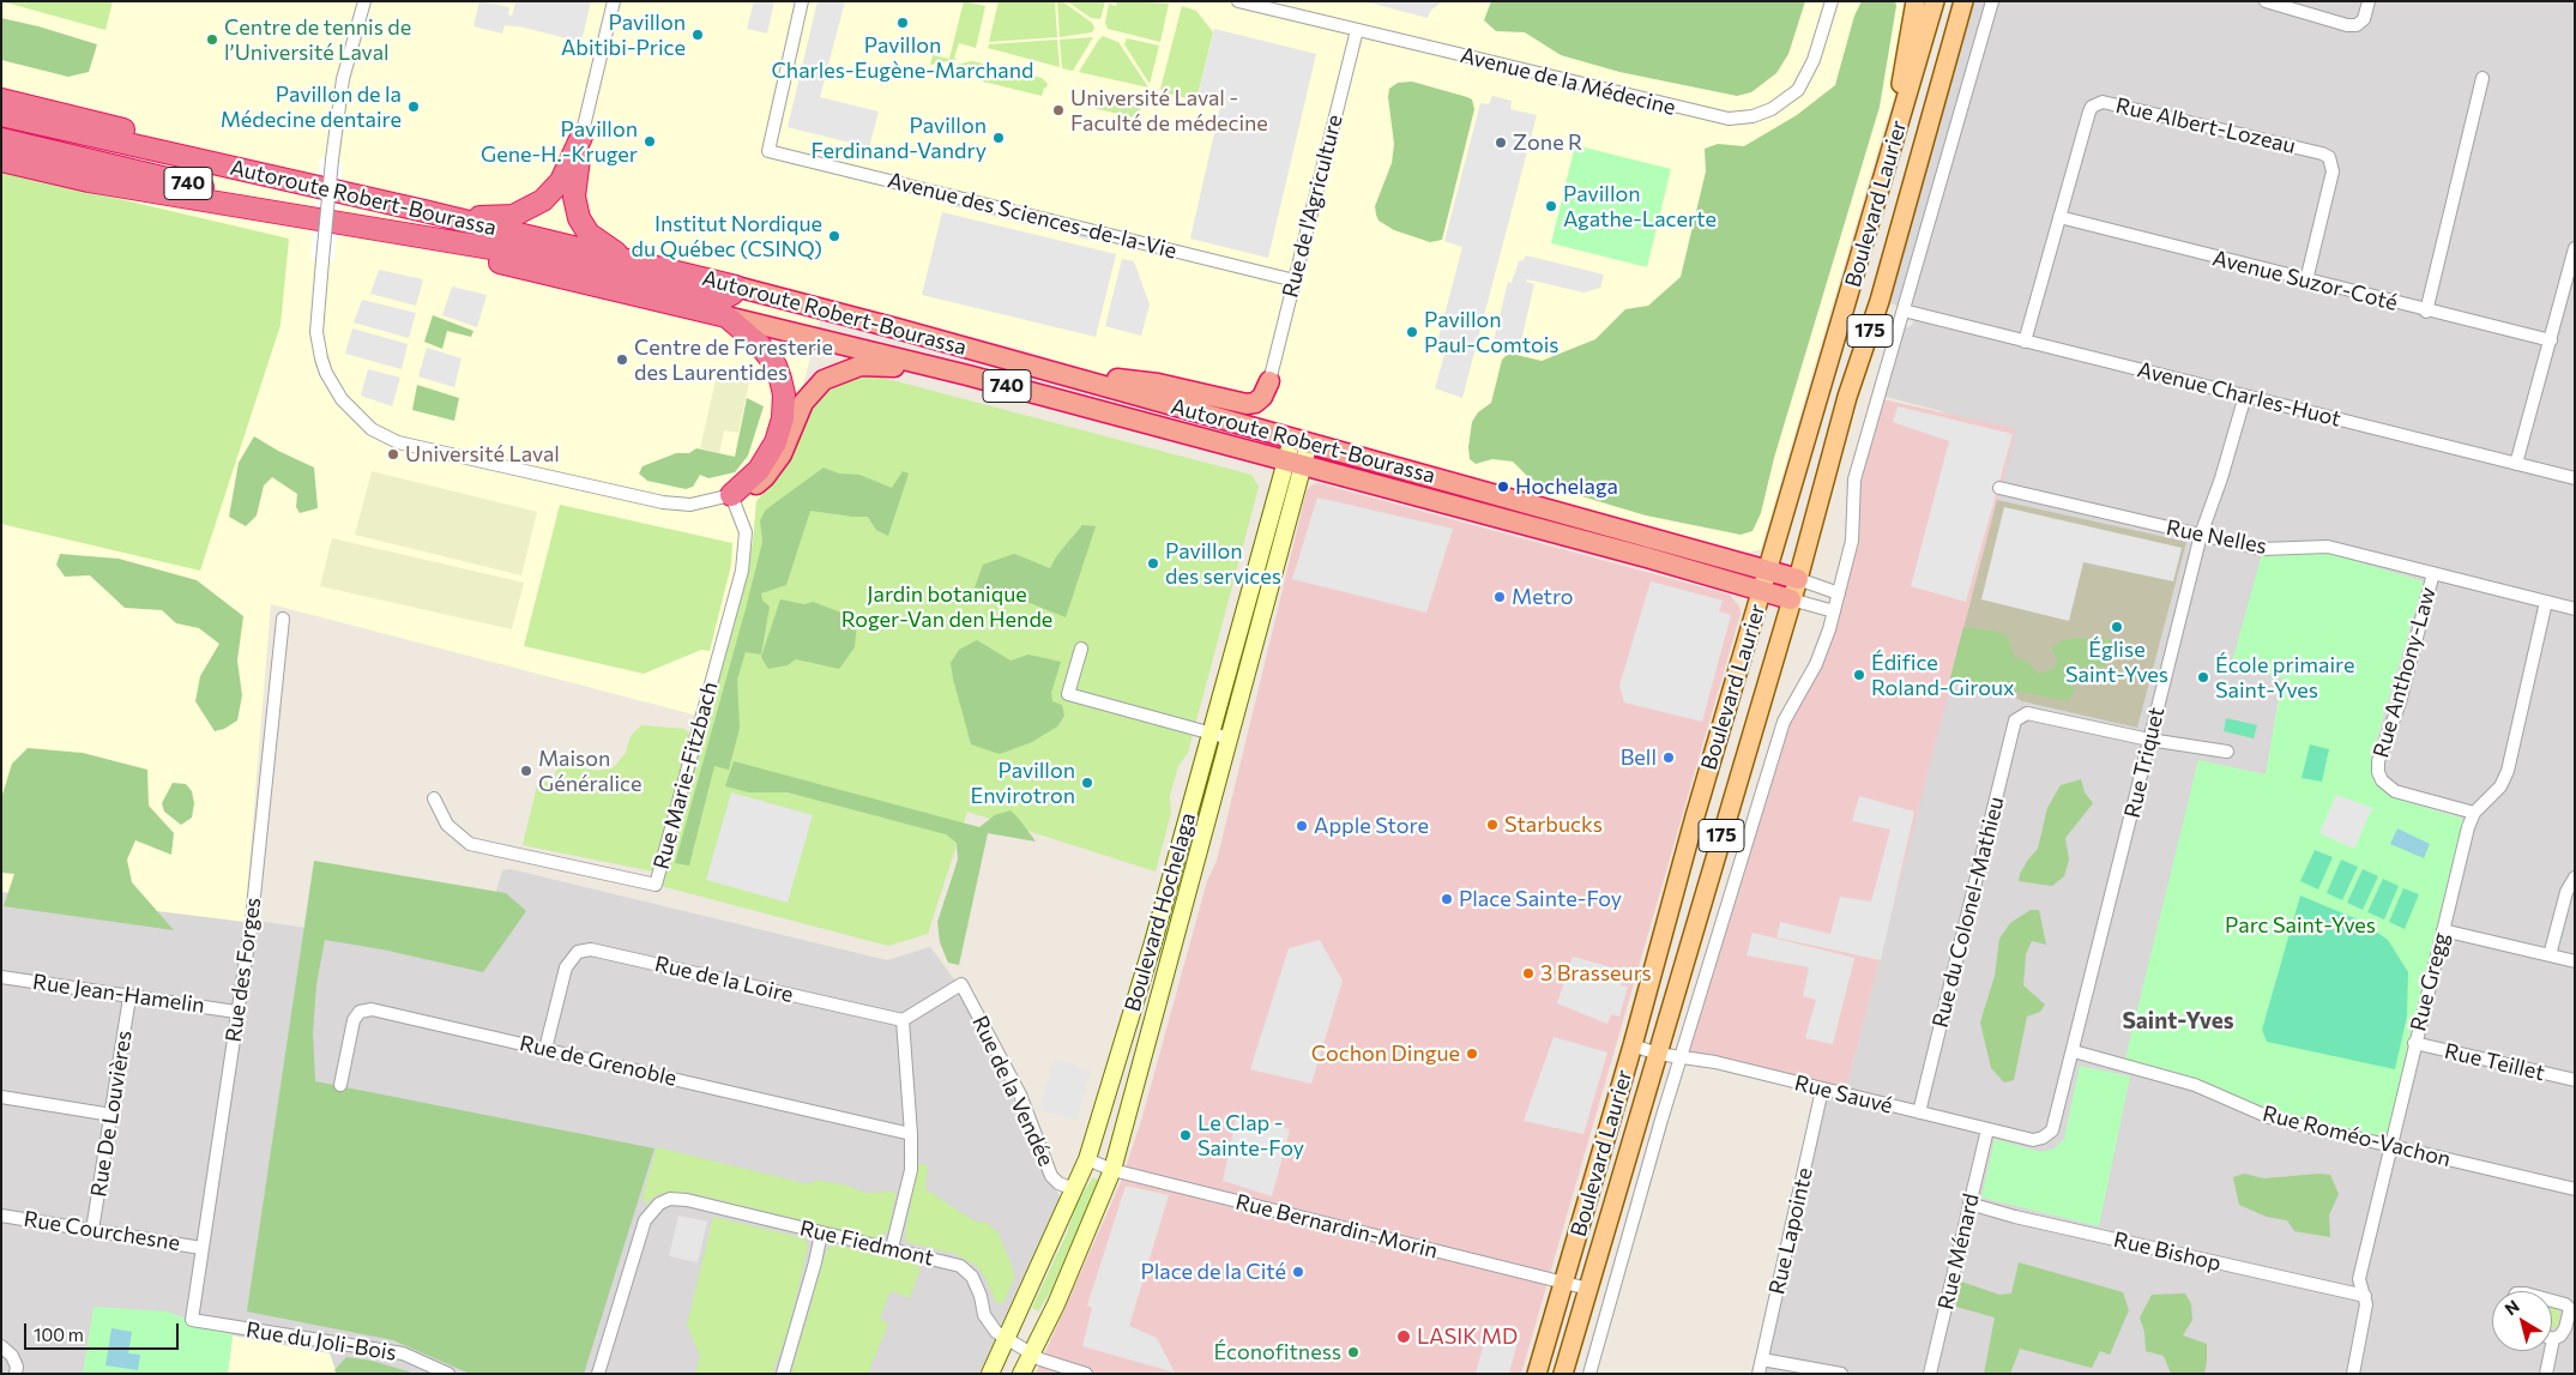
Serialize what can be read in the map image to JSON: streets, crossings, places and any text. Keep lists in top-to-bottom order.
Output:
{
  "streets": {
    "highway": ["740", "Autoroute Robert-Bourassa"],
    "main road": ["Boulevard Laurier", "175", "Boulevard Hochelaga"],
    "street": [
      "Avenue de la Médecine",
      "Rue Albert-Lozeau",
      "Rue de l'Agriculture",
      "Avenue des Sciences-de-la-Vie",
      "Avenue Suzor-Coté",
      "Avenue Charles-Huot",
      "Rue Nelles",
      "Rue Anthony-Law",
      "Rue Triquet",
      "Rue Marie-Fitzbach",
      "Rue du Colonel-Mathieu",
      "Rue des Forges",
      "Rue de la Loire",
      "Rue Gregg",
      "Rue Jean-Hamelin",
      "Rue de Grenoble",
      "Rue Teillet",
      "Rue de la Vendée",
      "Rue Sauvé",
      "Rue De Louvières",
      "Rue Roméo-Vachon",
      "Rue Bernardin-Morin",
      "Rue Courchesne",
      "Rue Lapointe",
      "Rue Fiedmont",
      "Rue Ménard",
      "Rue Bishop",
      "Rue du Joli-Bois"
    ]
  },
  "crossings": [
    ["Avenue de la Médecine", "Rue de l'Agriculture"],
    ["Rue Albert-Lozeau", "Avenue Suzor-Coté"],
    ["Rue Albert-Lozeau", "Avenue Charles-Huot"],
    ["Autoroute Robert-Bourassa", "Boulevard Laurier"],
    ["Autoroute Robert-Bourassa", "Boulevard Hochelaga"],
    ["Boulevard Laurier", "Rue Sauvé"],
    ["Boulevard Laurier", "Rue Bernardin-Morin"],
    ["Rue de l'Agriculture", "Avenue des Sciences-de-la-Vie"],
    ["Avenue Charles-Huot", "Rue Triquet"],
    ["Rue Nelles", "Rue Anthony-Law"],
    ["Rue Nelles", "Rue Triquet"],
    ["Rue Nelles", "Rue Gregg"],
    ["Rue Anthony-Law", "Rue Gregg"],
    ["Rue Triquet", "Rue du Colonel-Mathieu"],
    ["Rue Triquet", "Rue Sauvé"],
    ["Rue Triquet", "Rue Roméo-Vachon"],
    ["Boulevard Hochelaga", "Rue de la Vendée"],
    ["Boulevard Hochelaga", "Rue Bernardin-Morin"],
    ["Boulevard Hochelaga", "Rue Fiedmont"],
    ["Rue du Colonel-Mathieu", "Rue Sauvé"],
    ["Rue des Forges", "Rue Jean-Hamelin"],
    ["Rue des Forges", "Rue Courchesne"],
    ["Rue des Forges", "Rue du Joli-Bois"],
    ["Rue de la Loire", "Rue de Grenoble"],
    ["Rue de la Loire", "Rue de la Vendée"],
    ["Rue Gregg", "Rue Teillet"],
    ["Rue Gregg", "Rue Roméo-Vachon"],
    ["Rue Gregg", "Rue Bishop"],
    ["Rue Jean-Hamelin", "Rue De Louvières"],
    ["Rue Sauvé", "Rue Lapointe"],
    ["Rue Sauvé", "Rue Ménard"],
    ["Rue De Louvières", "Rue Courchesne"],
    ["Rue Ménard", "Rue Bishop"]
  ],
  "districts": ["Saint-Yves"],
  "parks": ["Jardin botanique Roger-Van den Hende", "Parc Saint-Yves"],
  "places": [
    "Pavillon Charles-Eugène-Marchand",
    "Pavillon Abitibi-Price",
    "Centre de tennis de l’Université Laval",
    "Pavillon de la Médecine dentaire",
    "Université Laval - Faculté de médecine",
    "Pavillon Ferdinand-Vandry",
    "Pavillon Gene-H.-Kruger",
    "Zone R",
    "Pavillon Agathe-Lacerte",
    "Institut Nordique du Québec (CSINQ)",
    "Pavillon Paul-Comtois",
    "Centre de Foresterie des Laurentides",
    "Université Laval",
    "Hochelaga",
    "Pavillon des services",
    "Metro",
    "Église Saint-Yves",
    "Édifice Roland-Giroux",
    "École primaire Saint-Yves",
    "Bell",
    "Maison Généralice",
    "Pavillon Envirotron",
    "Starbucks",
    "Apple Store",
    "Place Sainte-Foy",
    "3 Brasseurs",
    "Cochon Dingue",
    "Le Clap - Sainte-Foy",
    "Place de la Cité",
    "LASIK MD",
    "Éconofitness"
  ],
  "scale_bar": "100 m",
  "north": "top left"
}
